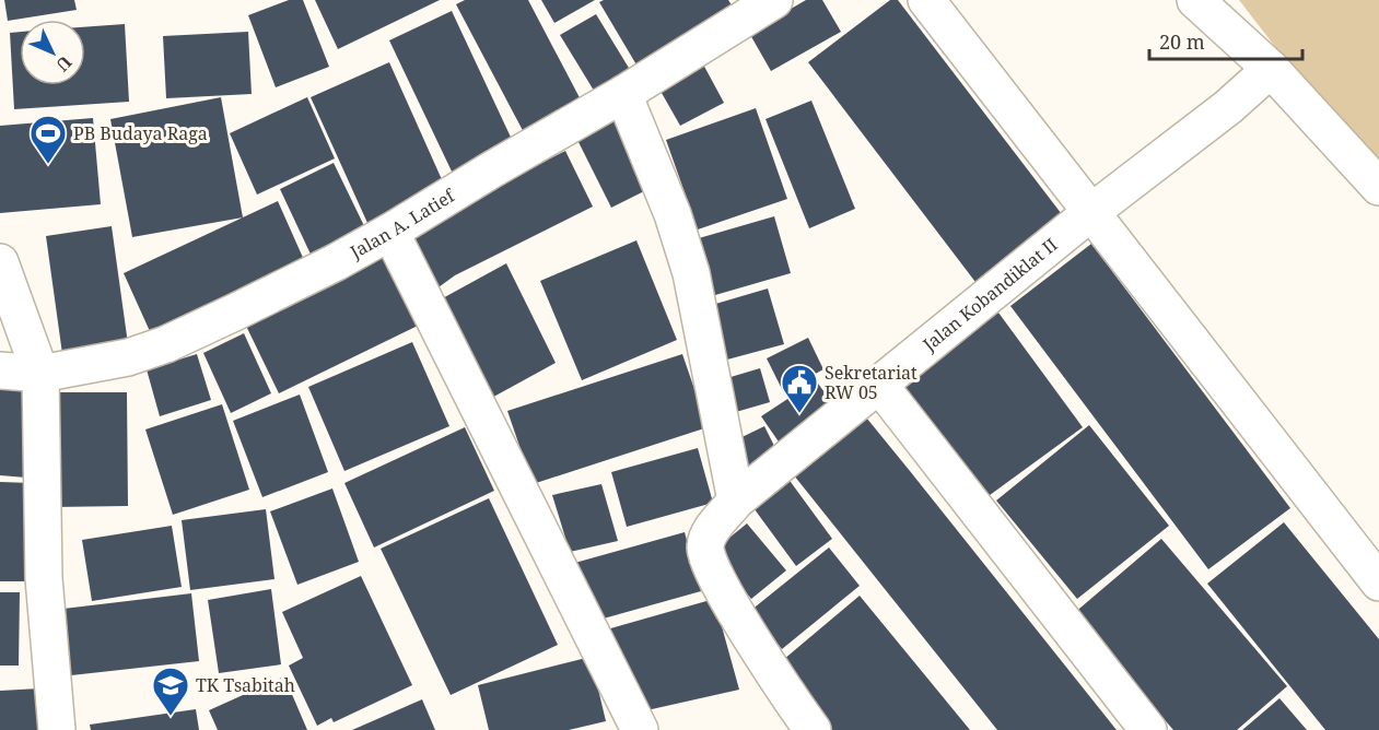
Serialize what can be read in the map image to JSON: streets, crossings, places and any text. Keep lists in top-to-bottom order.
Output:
{
  "streets": {
    "street": ["Jalan A. Latief", "Jalan Kobandiklat II"]
  },
  "places": {
    "sports": ["PB Budaya Raga"],
    "public building": ["Sekretariat RW 05"],
    "school or university": ["TK Tsabitah"]
  },
  "scale_bar": "20 m",
  "north": "bottom right"
}
